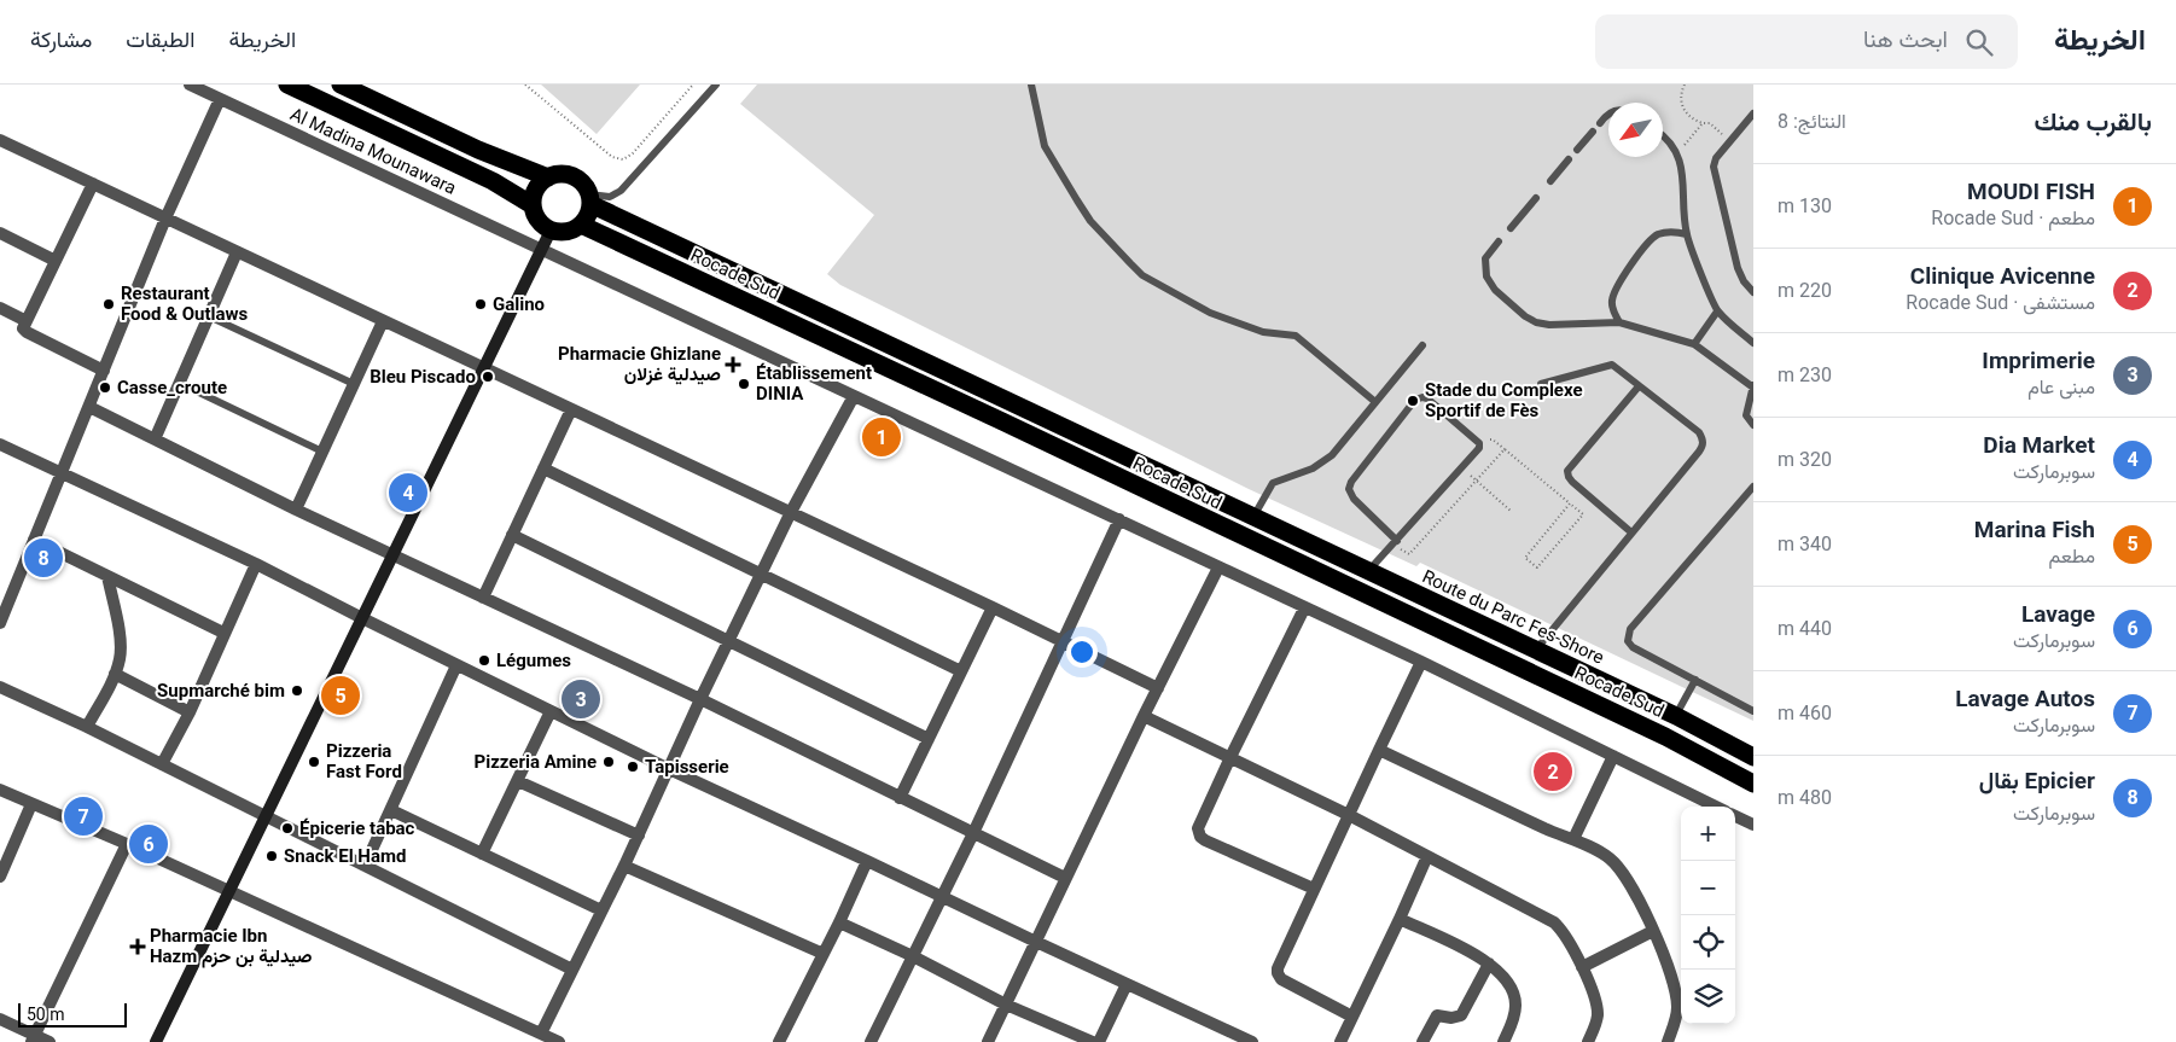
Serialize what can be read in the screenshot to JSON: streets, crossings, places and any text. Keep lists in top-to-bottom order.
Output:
{
  "streets": {
    "highway": ["Rocade Sud", "Route du Parc Fes-Shore"],
    "street": ["Al Madina Mounawara"]
  },
  "crossings": [
    ["Rocade Sud", "Route du Parc Fes-Shore"]
  ],
  "places": {
    "other": [
      "Restaurant Food & Outlaws",
      "Galino",
      "Bleu Piscado",
      "Établissement DINIA",
      "Casse_croute",
      "Stade du Complexe Sportif de Fès",
      "Légumes",
      "Supmarché bim",
      "Pizzeria Fast Ford",
      "Pizzeria Amine",
      "Tapisserie",
      "Épicerie tabac",
      "Snack El Hamd"
    ],
    "health": ["Pharmacie Ghizlane صيدلية غزلان", "Pharmacie Ibn Hazm صيدلية بن حزم"]
  },
  "scale_bar": "50 m",
  "north": "bottom left",
  "page": {
    "header": "الخريطة",
    "search": "ابحث هنا",
    "nav": ["الخريطة", "الطبقات", "مشاركة"],
    "heading": ["بالقرب منك", "النتائج: 8"],
    "list": [
      {
        "mark": "1",
        "name": "MOUDI FISH",
        "note": "مطعم · Rocade Sud",
        "value": "130 m"
      },
      {
        "mark": "2",
        "name": "Clinique Avicenne",
        "note": "مستشفى · Rocade Sud",
        "value": "220 m"
      },
      {
        "mark": "3",
        "name": "Imprimerie",
        "note": "مبنى عام",
        "value": "230 m"
      },
      {
        "mark": "4",
        "name": "Dia Market",
        "note": "سوبرماركت",
        "value": "320 m"
      },
      {
        "mark": "5",
        "name": "Marina Fish",
        "note": "مطعم",
        "value": "340 m"
      },
      {
        "mark": "6",
        "name": "Lavage",
        "note": "سوبرماركت",
        "value": "440 m"
      },
      {
        "mark": "7",
        "name": "Lavage Autos",
        "note": "سوبرماركت",
        "value": "460 m"
      },
      {
        "mark": "8",
        "name": "Epicier بقال",
        "note": "سوبرماركت",
        "value": "480 m"
      }
    ],
    "pins": [
      "1",
      "4",
      "8",
      "5",
      "3",
      "2",
      "7",
      "6"
    ],
    "map_buttons": ["+", "−"],
    "scale": "50 m"
  }
}
